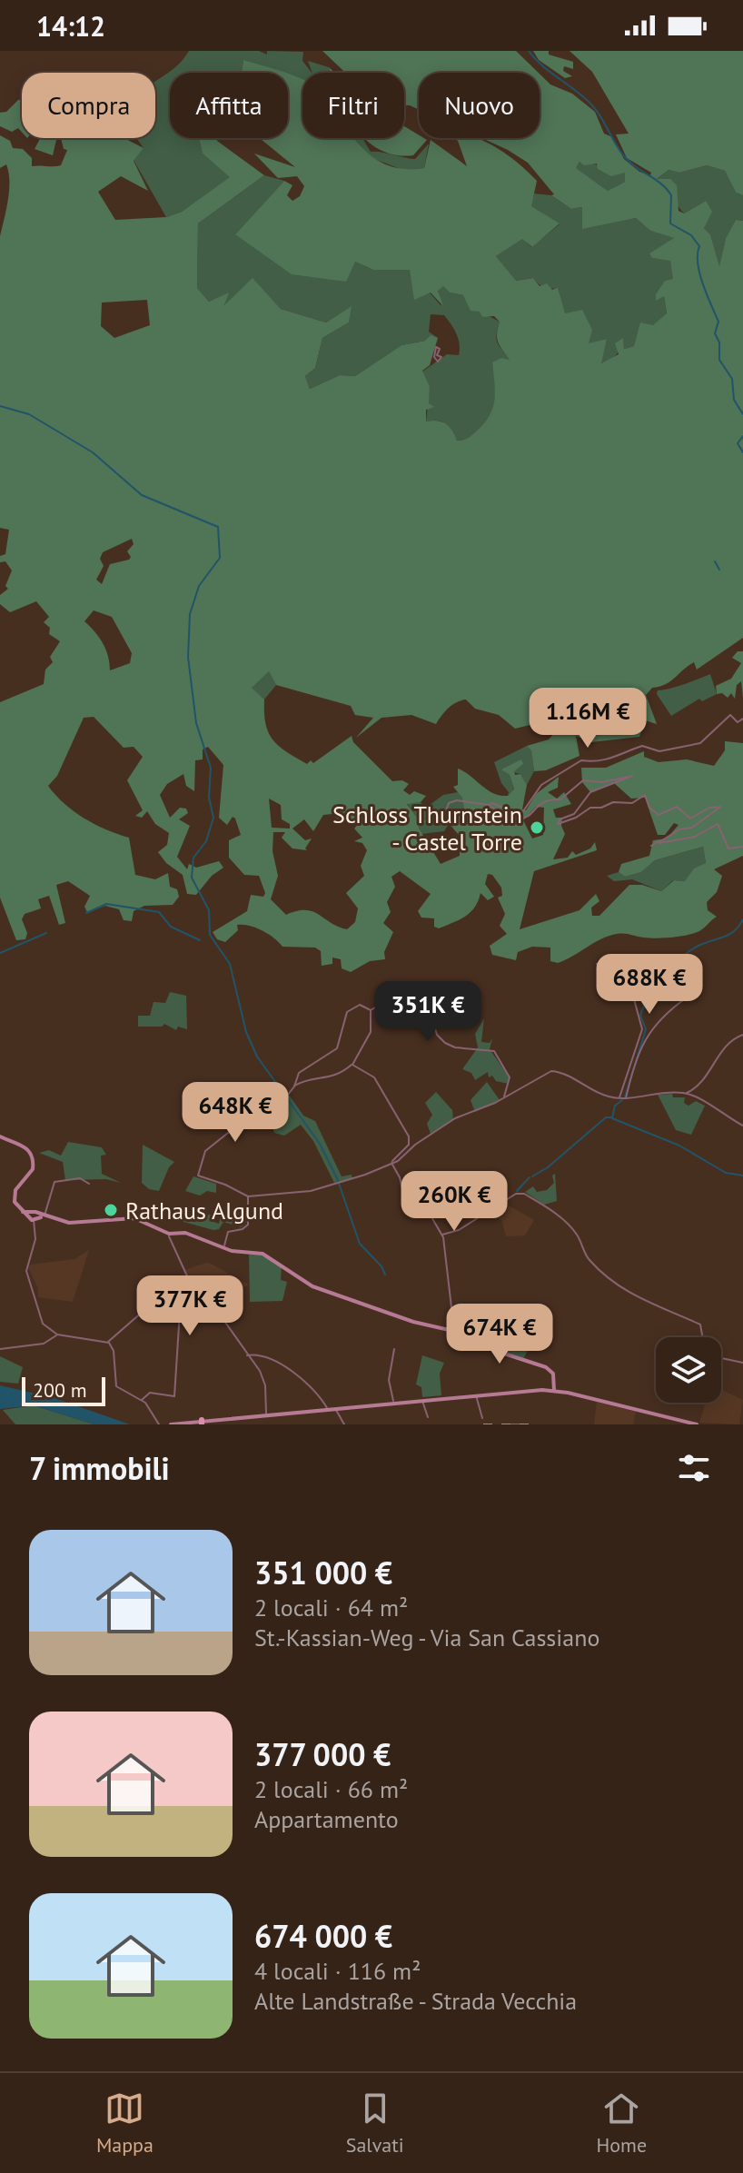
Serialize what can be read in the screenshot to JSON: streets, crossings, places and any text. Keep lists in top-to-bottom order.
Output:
{
  "places": ["Schloss Thurnstein - Castel Torre", "Rathaus Algund"],
  "scale_bar": "200 m",
  "page": {
    "status": "14:12",
    "chip": [
      "Compra",
      "Affitta",
      "Filtri",
      "Nuovo"
    ],
    "price": [
      "1.16M €",
      "688K €",
      "351K €",
      "648K €",
      "260K €",
      "377K €",
      "674K €"
    ],
    "scale": "200 m",
    "heading": "7 immobili",
    "list": [
      {
        "name": "351 000 €",
        "note": "2 locali · 64 m² · St.-Kassian-Weg - Via San Cassiano"
      },
      {
        "name": "377 000 €",
        "note": "2 locali · 66 m² · Appartamento"
      },
      {
        "name": "674 000 €",
        "note": "4 locali · 116 m² · Alte Landstraße - Strada Vecchia"
      }
    ],
    "tabs": ["Mappa", "Salvati", "Home"]
  }
}
